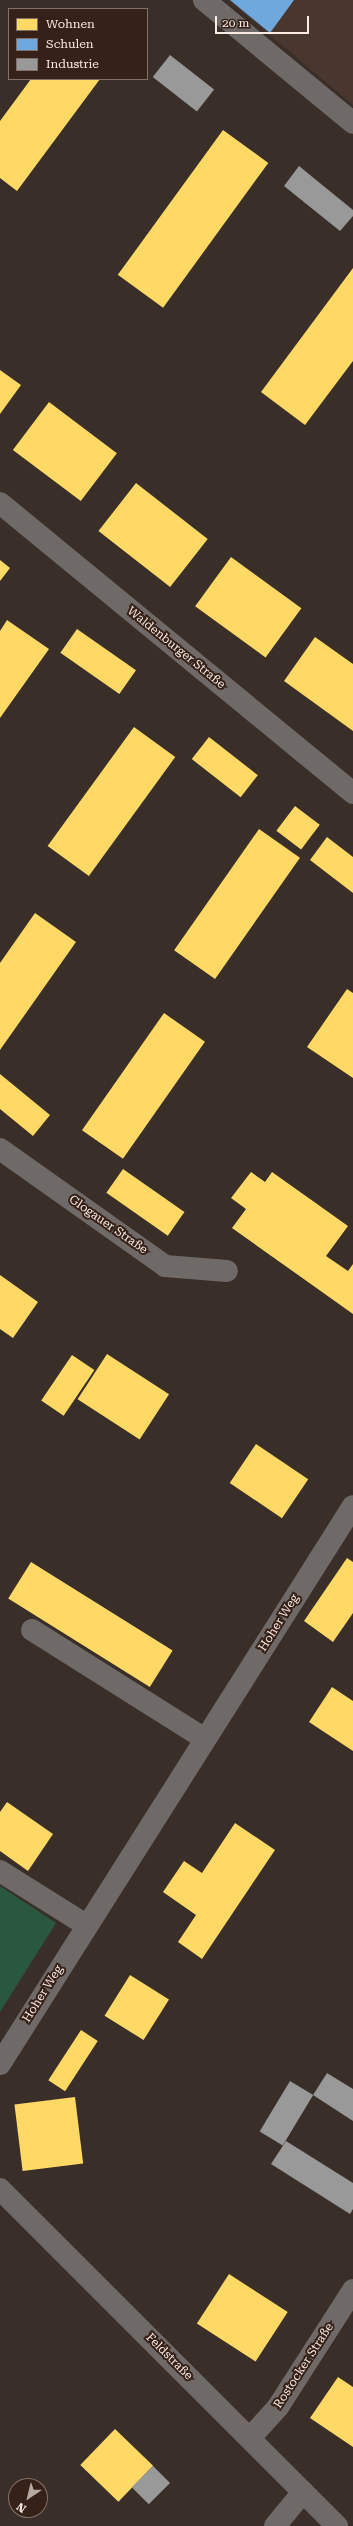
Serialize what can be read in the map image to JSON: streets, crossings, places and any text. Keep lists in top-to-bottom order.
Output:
{
  "streets": {
    "street": [
      "Waldenburger Straße",
      "Glogauer Straße",
      "Hoher Weg",
      "Feldstraße",
      "Rostocker Straße"
    ]
  },
  "crossings": [
    ["Feldstraße", "Rostocker Straße"]
  ],
  "legend": ["Wohnen", "Schulen", "Industrie"],
  "scale_bar": "20 m",
  "north": "bottom left"
}
